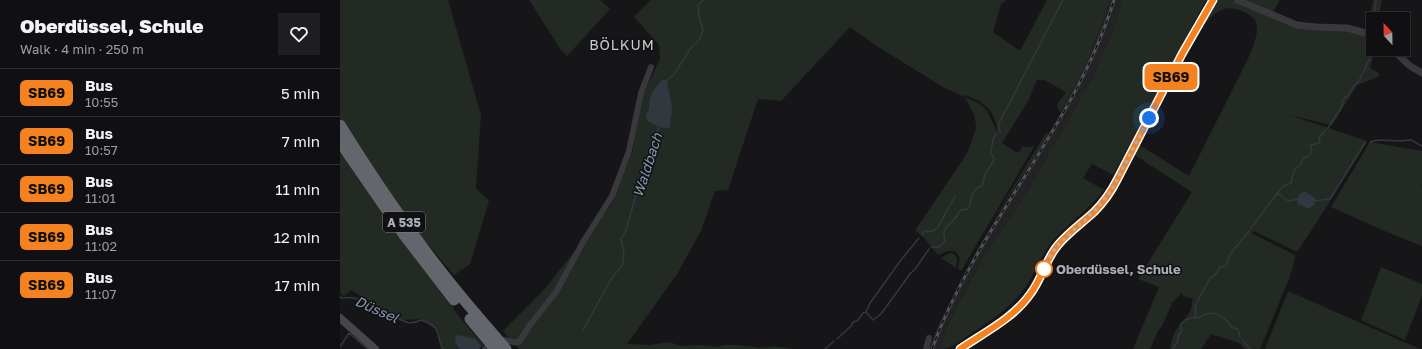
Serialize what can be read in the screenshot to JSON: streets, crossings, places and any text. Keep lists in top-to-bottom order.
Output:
{
  "streets": {
    "highway": ["A 535"]
  },
  "districts": ["BÖLKUM"],
  "water": ["Waldbach", "Düssel"],
  "places": ["Oberdüssel, Schule"],
  "lines": ["bus line SB69"],
  "north": "top",
  "page": {
    "heading": ["Oberdüssel, Schule", "Walk · 4 min · 250 m"],
    "on_map": "SB69",
    "list": [
      {
        "mark": "SB69",
        "name": "Bus",
        "note": "10:55",
        "value": "5 min"
      },
      {
        "mark": "SB69",
        "name": "Bus",
        "note": "10:57",
        "value": "7 min"
      },
      {
        "mark": "SB69",
        "name": "Bus",
        "note": "11:01",
        "value": "11 min"
      },
      {
        "mark": "SB69",
        "name": "Bus",
        "note": "11:02",
        "value": "12 min"
      },
      {
        "mark": "SB69",
        "name": "Bus",
        "note": "11:07",
        "value": "17 min"
      }
    ]
  }
}
